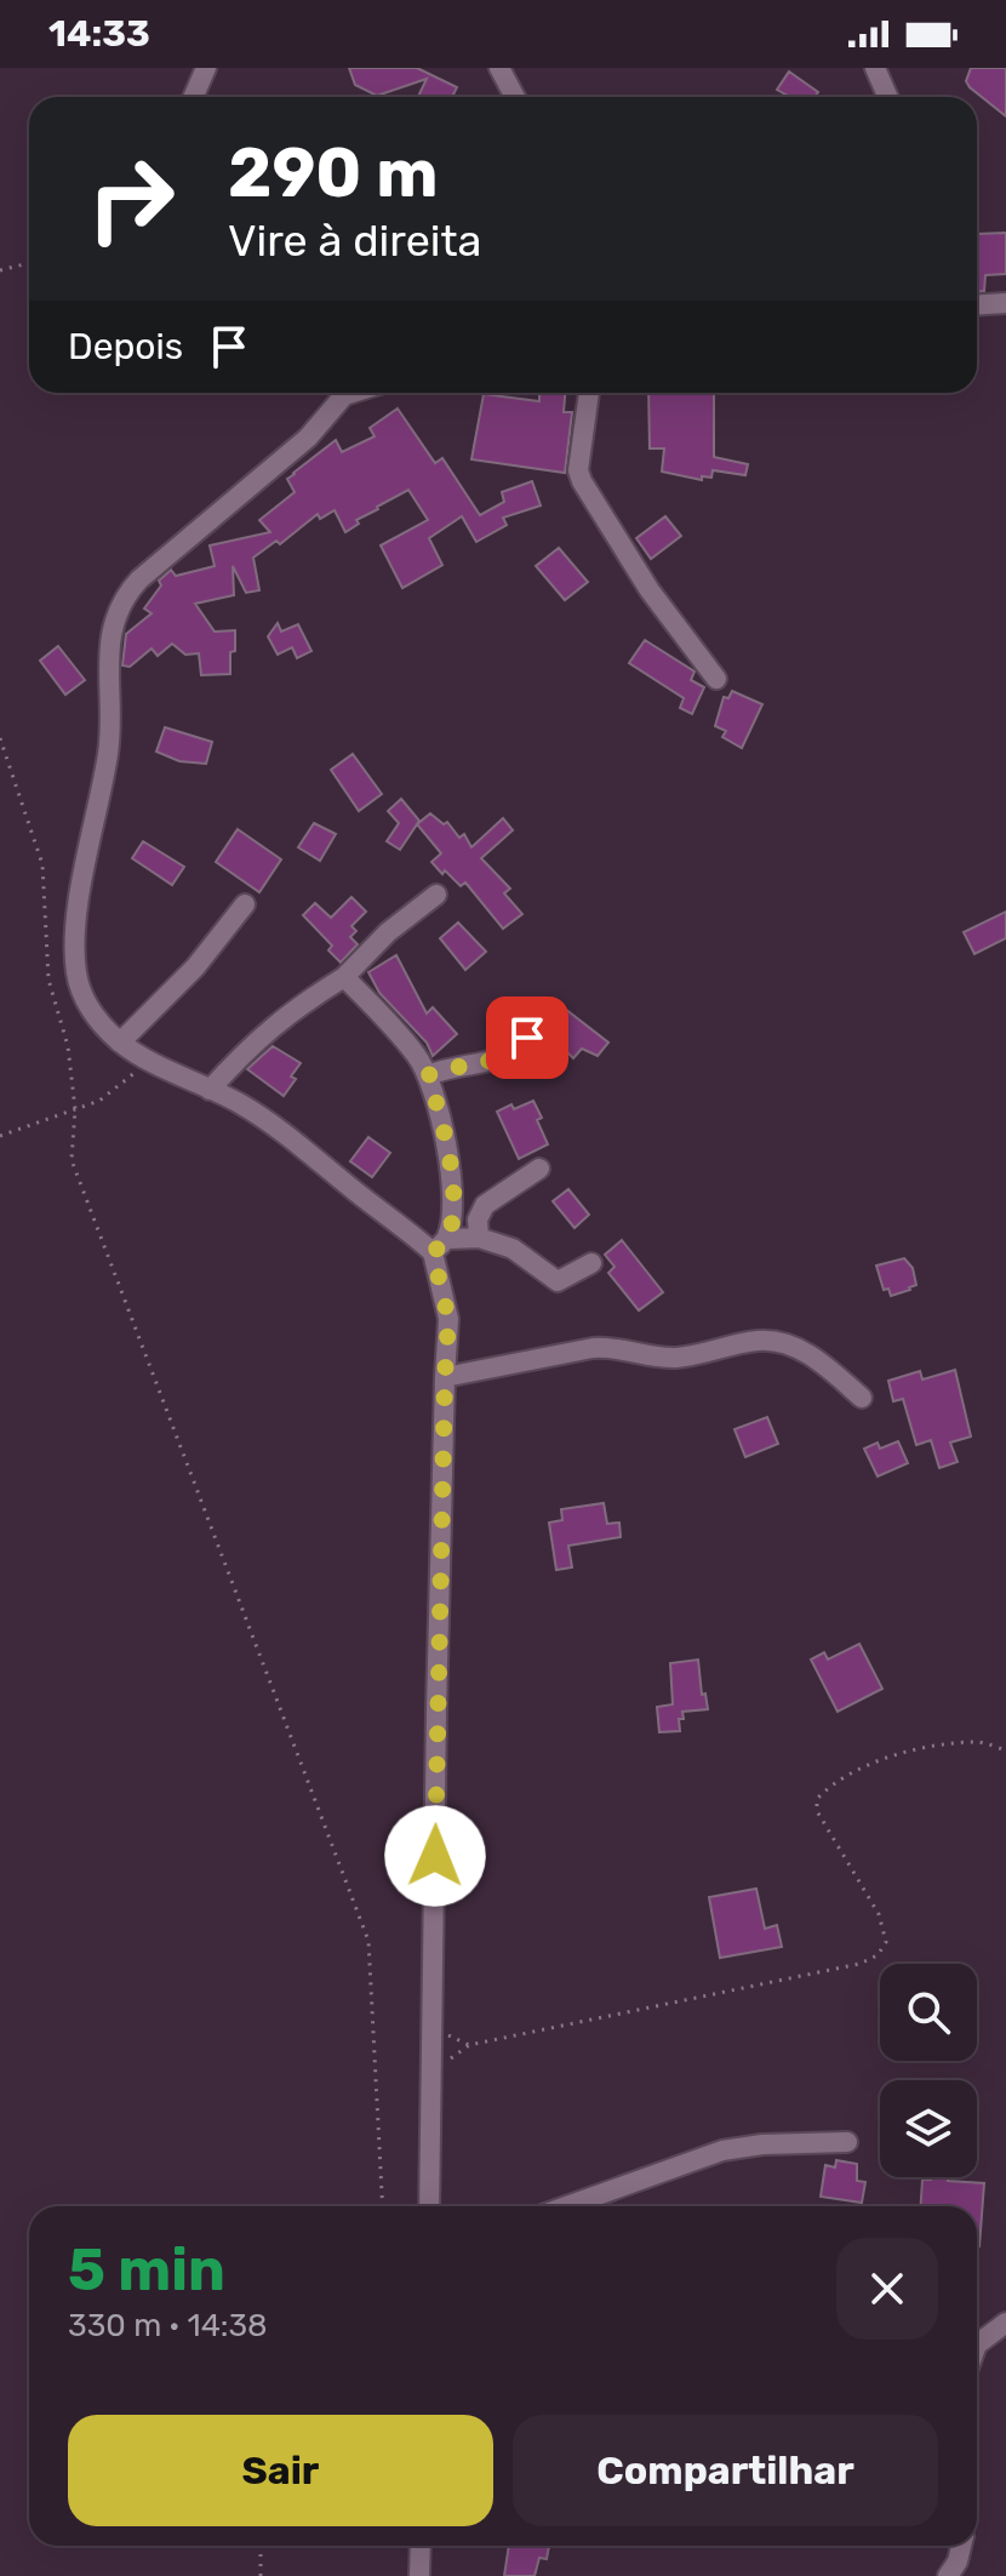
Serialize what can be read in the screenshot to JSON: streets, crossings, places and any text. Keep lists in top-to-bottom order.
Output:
{
  "page": {
    "status": "14:33",
    "turn": ["290 m", "Vire à direita"],
    "then": "Depois",
    "heading": ["5 min", "330 m · 14:38"],
    "buttons": ["Sair", "Compartilhar"]
  }
}
